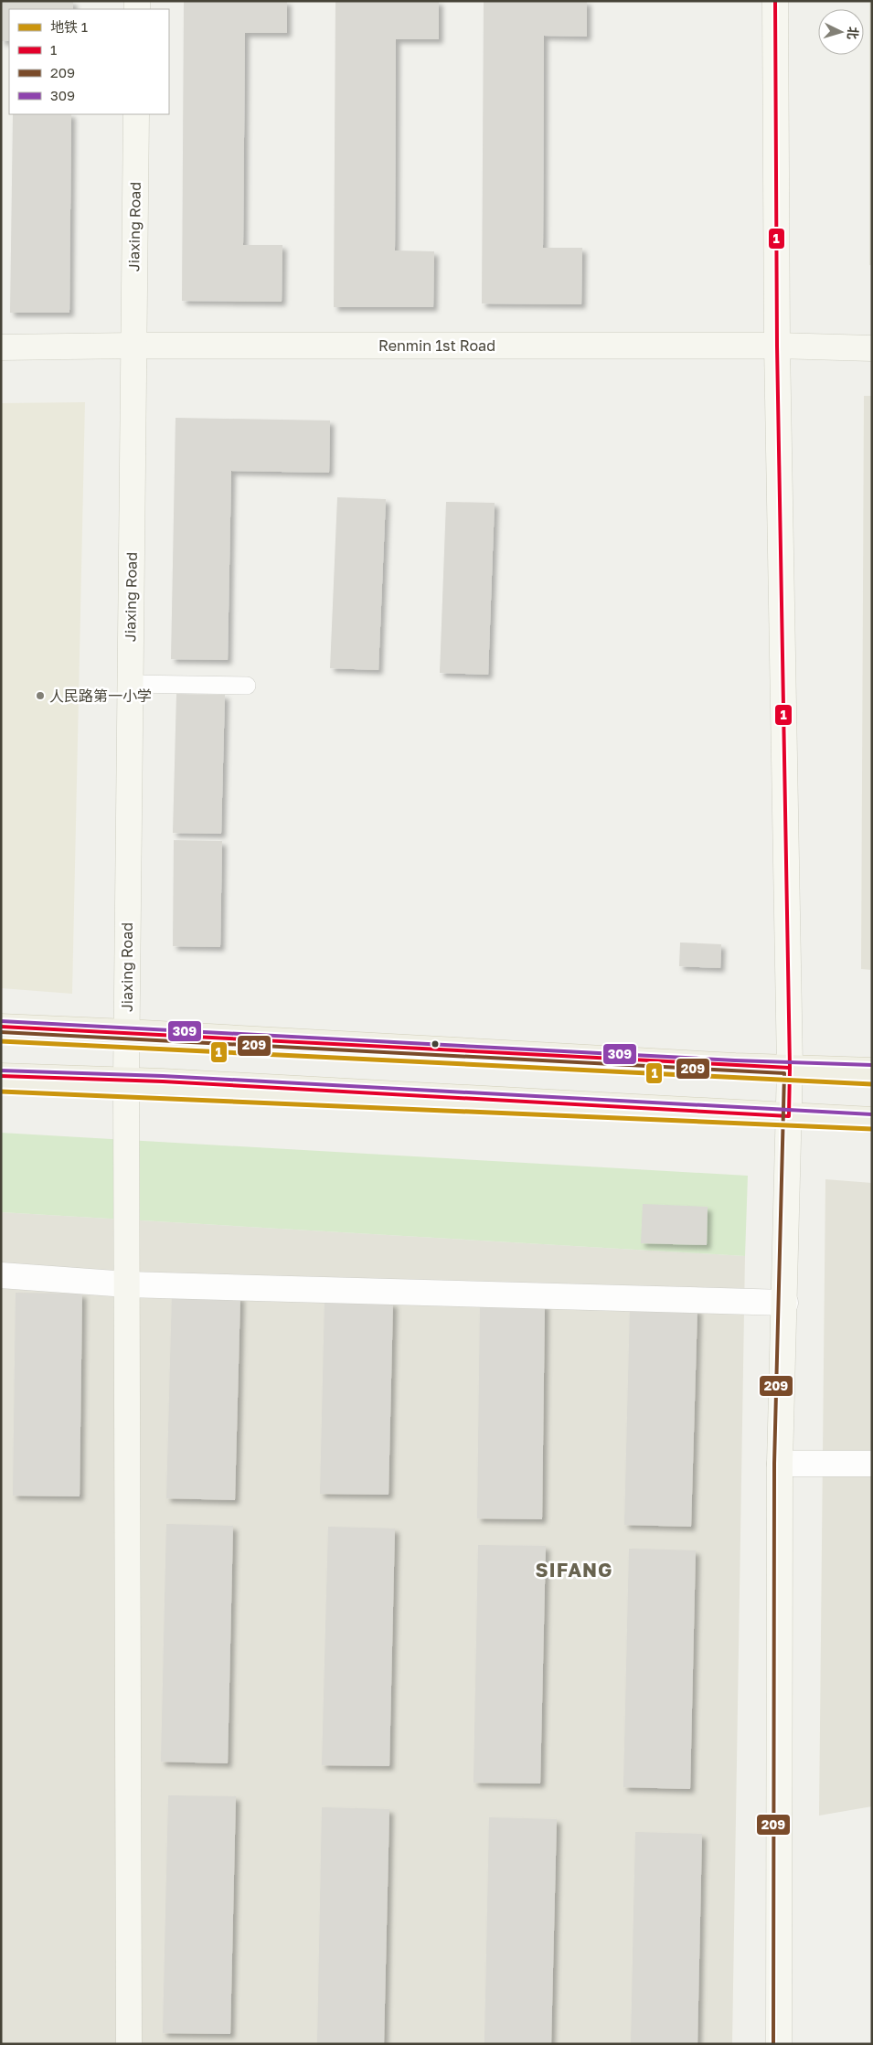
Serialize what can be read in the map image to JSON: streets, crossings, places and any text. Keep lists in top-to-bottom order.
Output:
{
  "streets": {
    "street": ["Jiaxing Road", "Renmin 1st Road"]
  },
  "crossings": [
    ["Jiaxing Road", "Renmin 1st Road"]
  ],
  "districts": ["SIFANG"],
  "places": ["人民路第一小学"],
  "lines": [
    "transit line 1",
    "transit line 309",
    "transit line 209",
    "metro line 1"
  ],
  "legend": [
    "地铁 1",
    "1",
    "209",
    "309"
  ],
  "north": "right"
}
